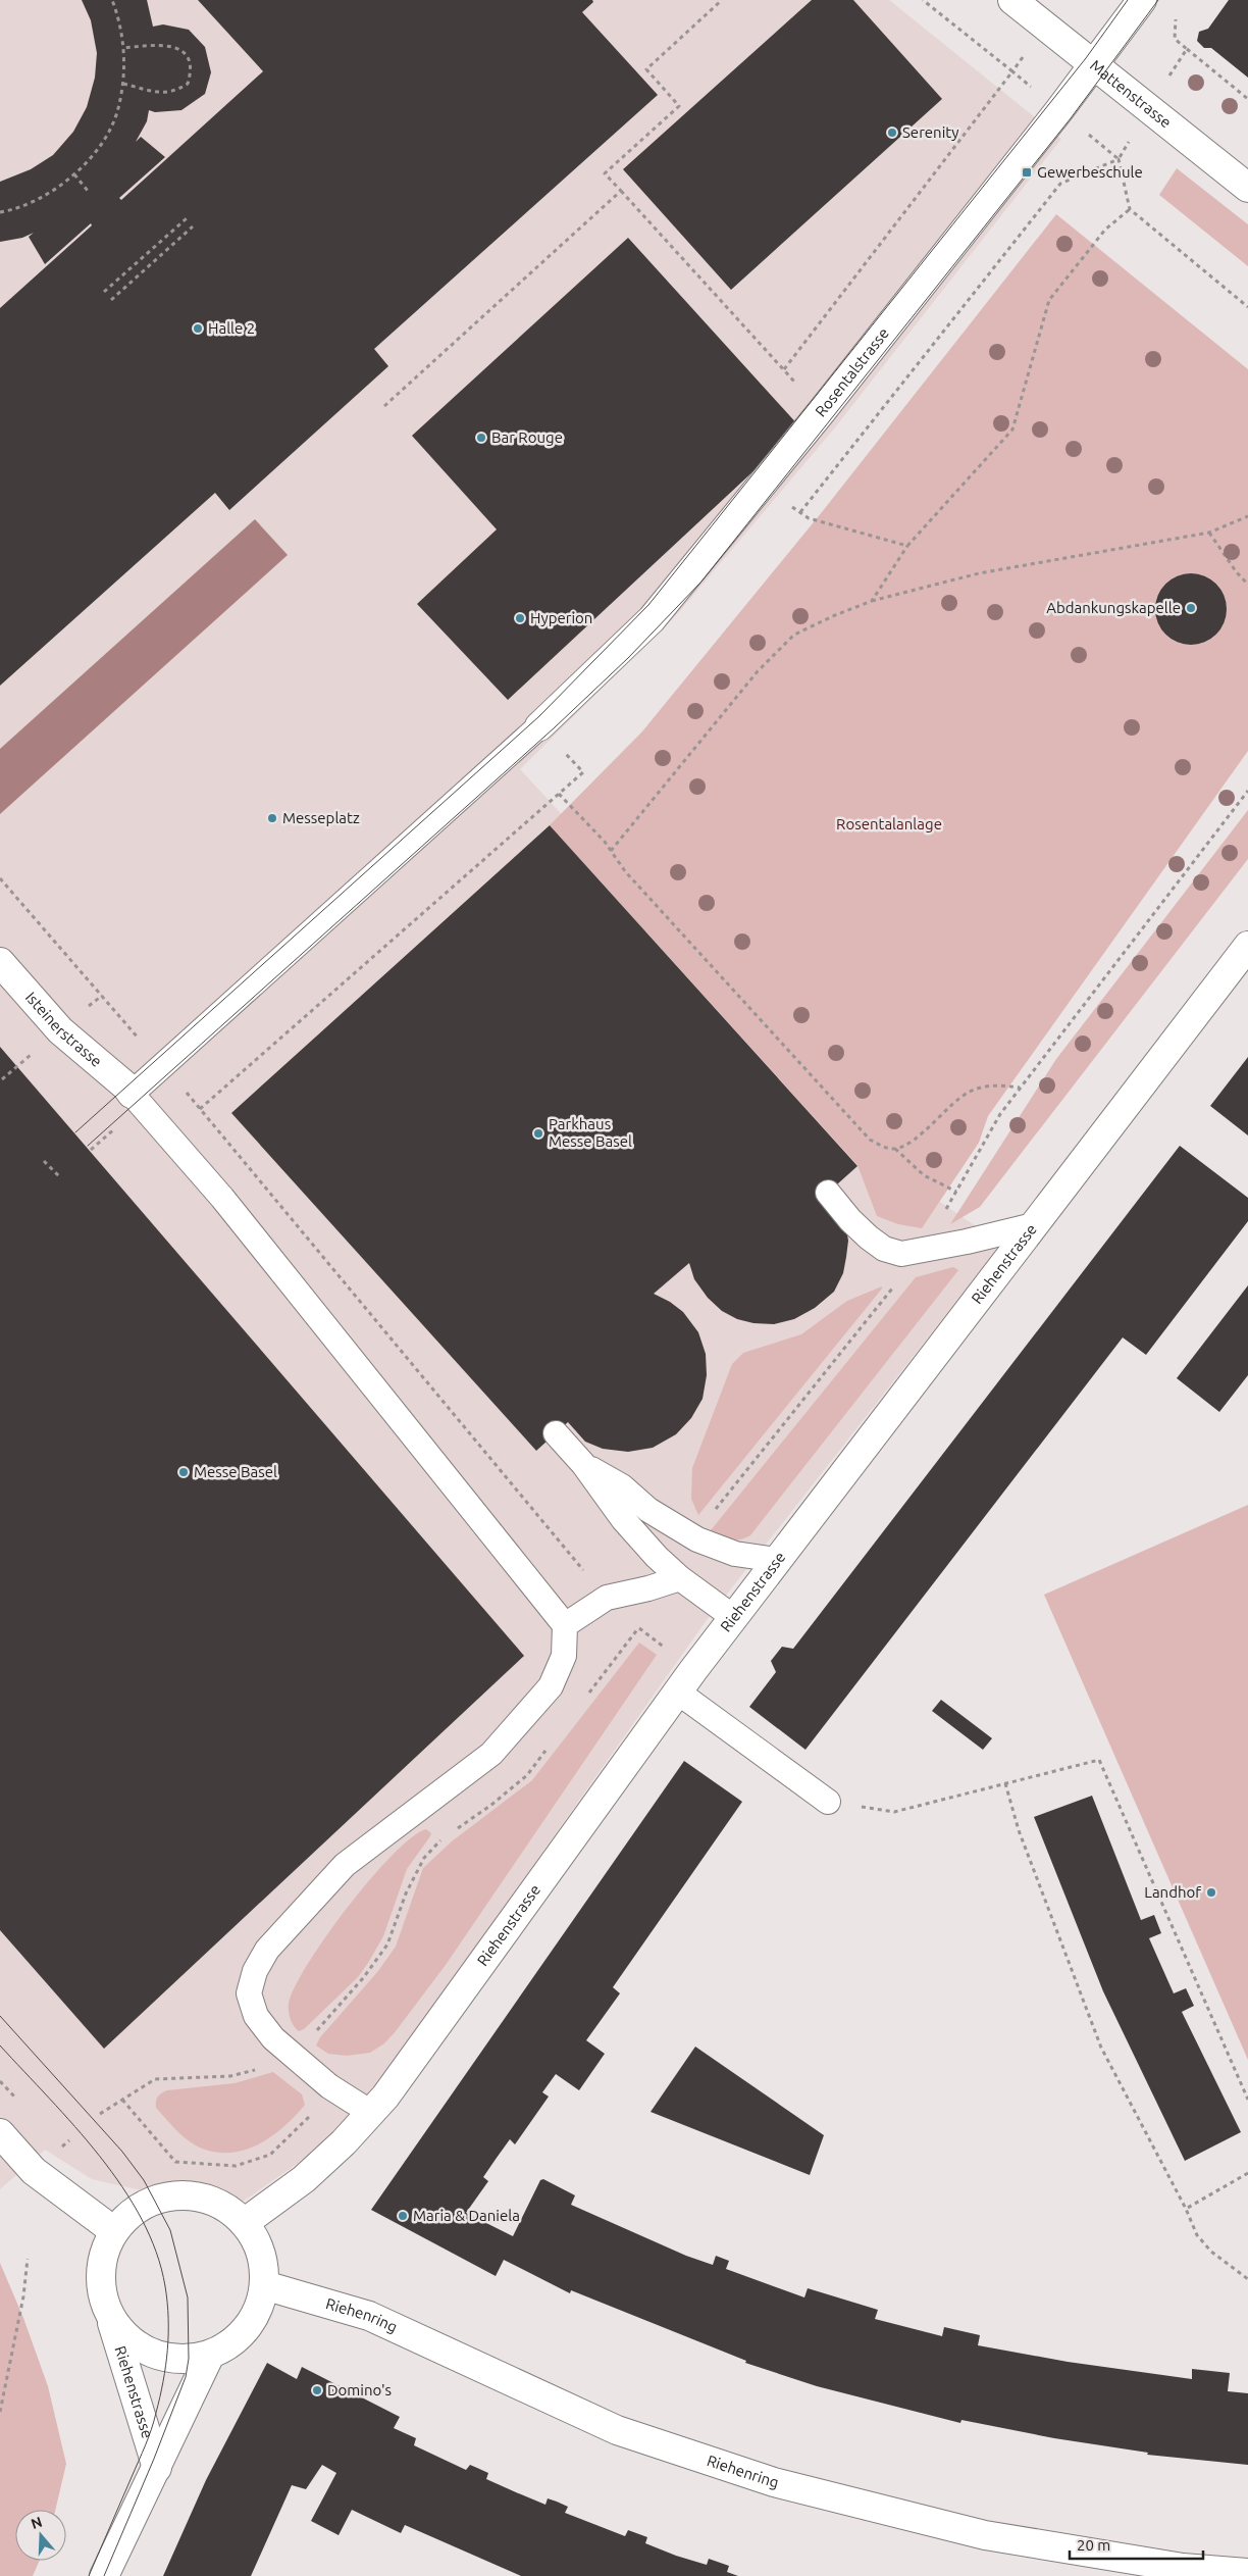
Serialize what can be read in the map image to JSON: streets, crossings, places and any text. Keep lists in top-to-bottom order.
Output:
{
  "streets": {
    "main road": [
      "Mattenstrasse",
      "Rosentalstrasse",
      "Isteinerstrasse",
      "Riehenstrasse",
      "Riehenring"
    ]
  },
  "crossings": [
    ["Mattenstrasse", "Rosentalstrasse"],
    ["Riehenstrasse", "Riehenring"]
  ],
  "parks": ["Rosentalanlage"],
  "places": {
    "other": [
      "Serenity",
      "Halle 2",
      "Bar Rouge",
      "Abdankungskapelle",
      "Hyperion",
      "Messeplatz",
      "Parkhaus Messe Basel",
      "Messe Basel",
      "Landhof",
      "Maria & Daniela",
      "Domino's"
    ],
    "transit": ["Gewerbeschule"]
  },
  "scale_bar": "20 m",
  "north": "top"
}
